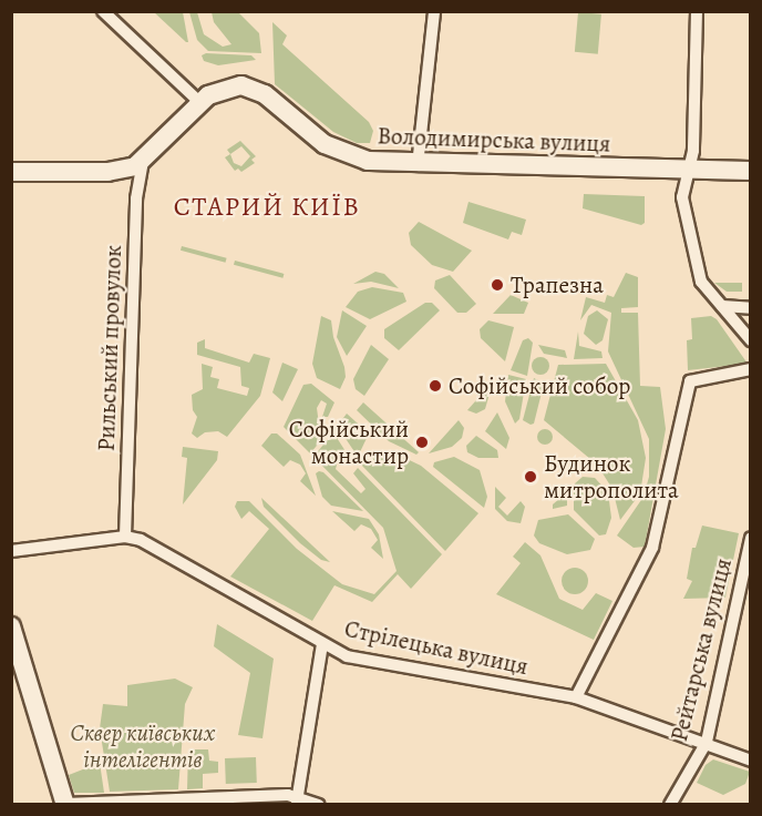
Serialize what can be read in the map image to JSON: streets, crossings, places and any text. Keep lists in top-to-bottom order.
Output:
{
  "streets": {
    "main road": ["Володимирська вулиця"],
    "street": ["Рильський провулок", "Стрілецька вулиця", "Рейтарська вулиця"]
  },
  "crossings": [
    ["Володимирська вулиця", "Рильський провулок"],
    ["Рильський провулок", "Стрілецька вулиця"],
    ["Стрілецька вулиця", "Рейтарська вулиця"]
  ],
  "districts": ["СТАРИЙ КИЇВ"],
  "parks": ["Сквер київських інтелігентів"],
  "places": [
    "Трапезна",
    "Софійський собор",
    "Софійський монастир",
    "Будинок митрополита"
  ]
}
